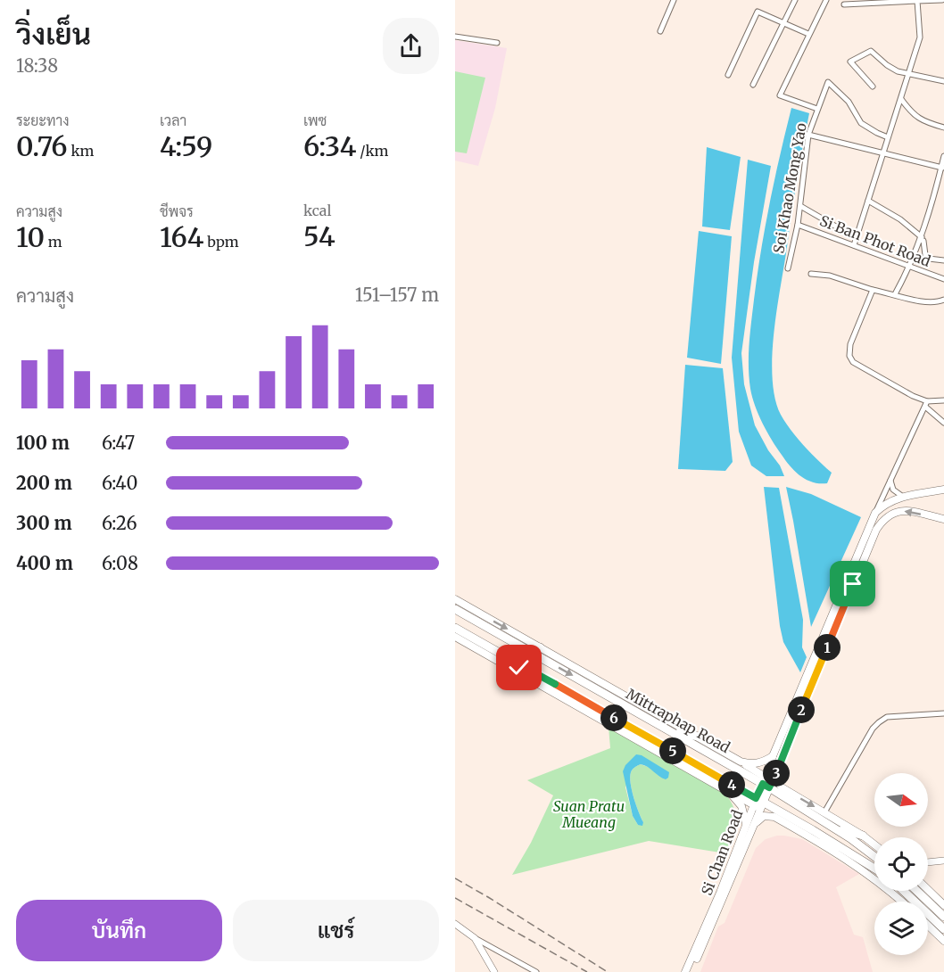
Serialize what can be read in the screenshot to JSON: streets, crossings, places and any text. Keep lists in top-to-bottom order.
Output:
{
  "streets": {
    "main road": ["Mittraphap Road", "Si Chan Road"],
    "street": ["Soi Khao Mong Yao", "Si Ban Phot Road"]
  },
  "crossings": [
    ["Soi Khao Mong Yao", "Si Ban Phot Road"],
    ["Mittraphap Road", "Si Chan Road"]
  ],
  "parks": ["Suan Pratu Mueang"],
  "north": "right",
  "page": {
    "heading": ["วิ่งเย็น", "18:38"],
    "stats": [
      ["ระยะทาง", "0.76 km"],
      ["เวลา", "4:59"],
      ["เพซ", "6:34 /km"],
      ["ความสูง", "10 m"],
      ["ชีพจร", "164 bpm"],
      ["kcal", "54"]
    ],
    "chart": ["ความสูง", "151–157 m"],
    "list": [
      {
        "name": "100 m",
        "note": "6:47"
      },
      {
        "name": "200 m",
        "note": "6:40"
      },
      {
        "name": "300 m",
        "note": "6:26"
      },
      {
        "name": "400 m",
        "note": "6:08"
      }
    ],
    "pins": [
      "1",
      "2",
      "6",
      "5",
      "3",
      "4"
    ],
    "buttons": ["บันทึก", "แชร์"]
  }
}
